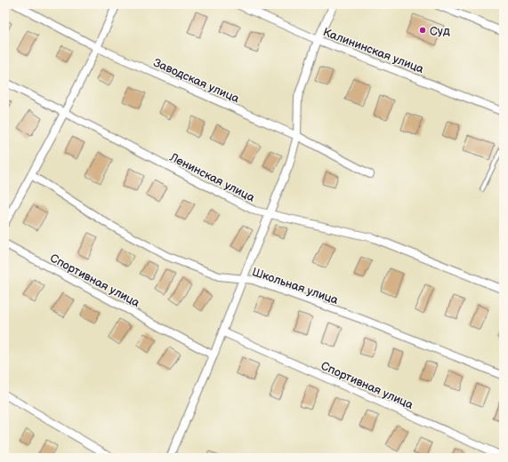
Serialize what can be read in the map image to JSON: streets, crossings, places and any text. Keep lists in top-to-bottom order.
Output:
{
  "streets": {
    "street": [
      "Калининская улица",
      "Заводская улица",
      "Ленинская улица",
      "Спортивная улица",
      "Школьная улица"
    ]
  },
  "places": ["Суд"]
}
